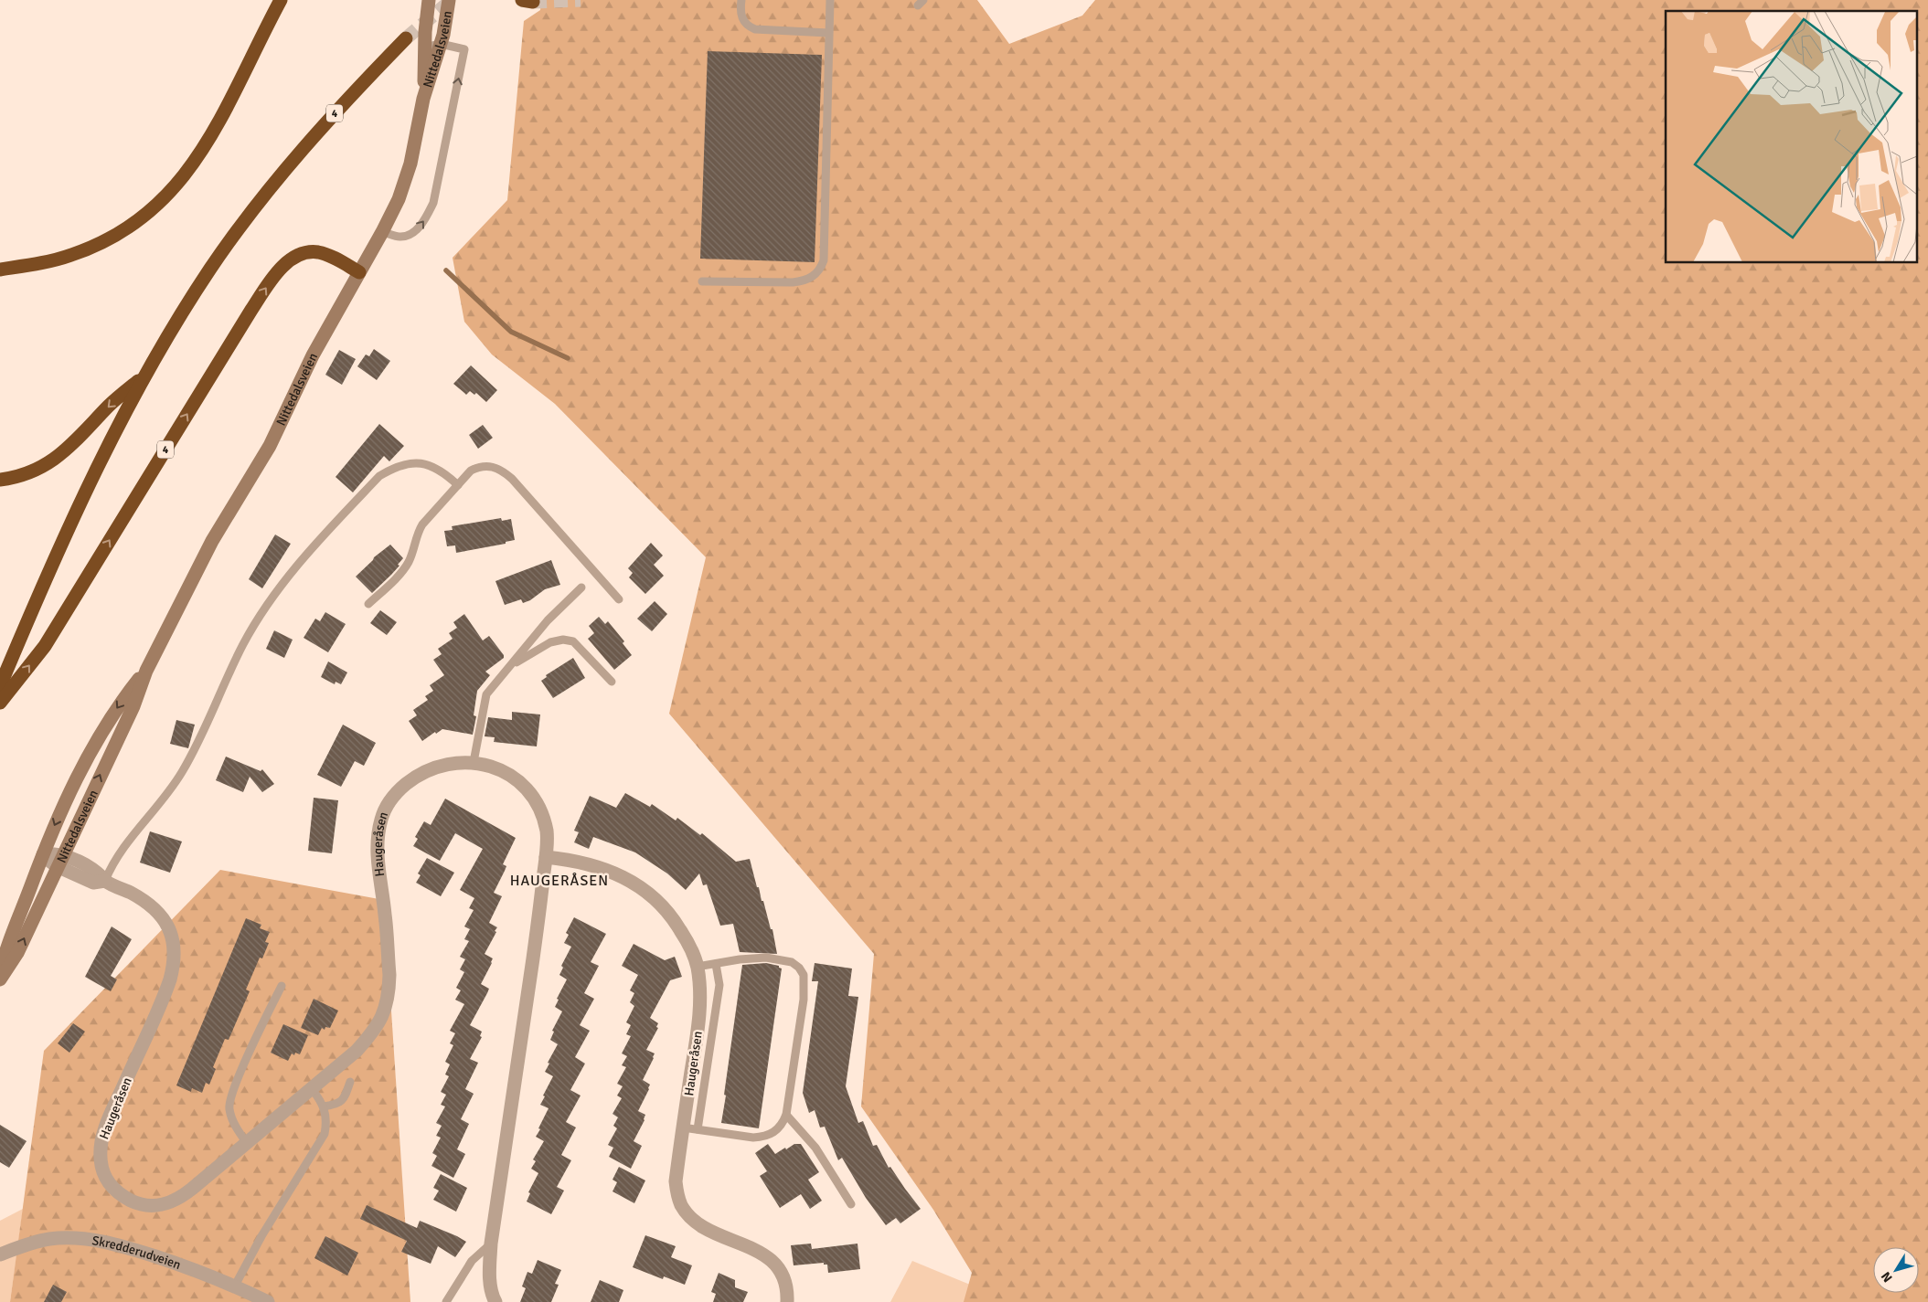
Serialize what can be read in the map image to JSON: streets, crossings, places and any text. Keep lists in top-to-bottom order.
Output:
{
  "streets": {
    "highway": ["4"],
    "main road": ["Nittedalsveien"],
    "street": ["Haugeråsen", "Skredderudveien"]
  },
  "crossings": [
    ["Nittedalsveien", "4"],
    ["Nittedalsveien", "Haugeråsen"]
  ],
  "districts": ["HAUGERÅSEN"],
  "north": "bottom left"
}
